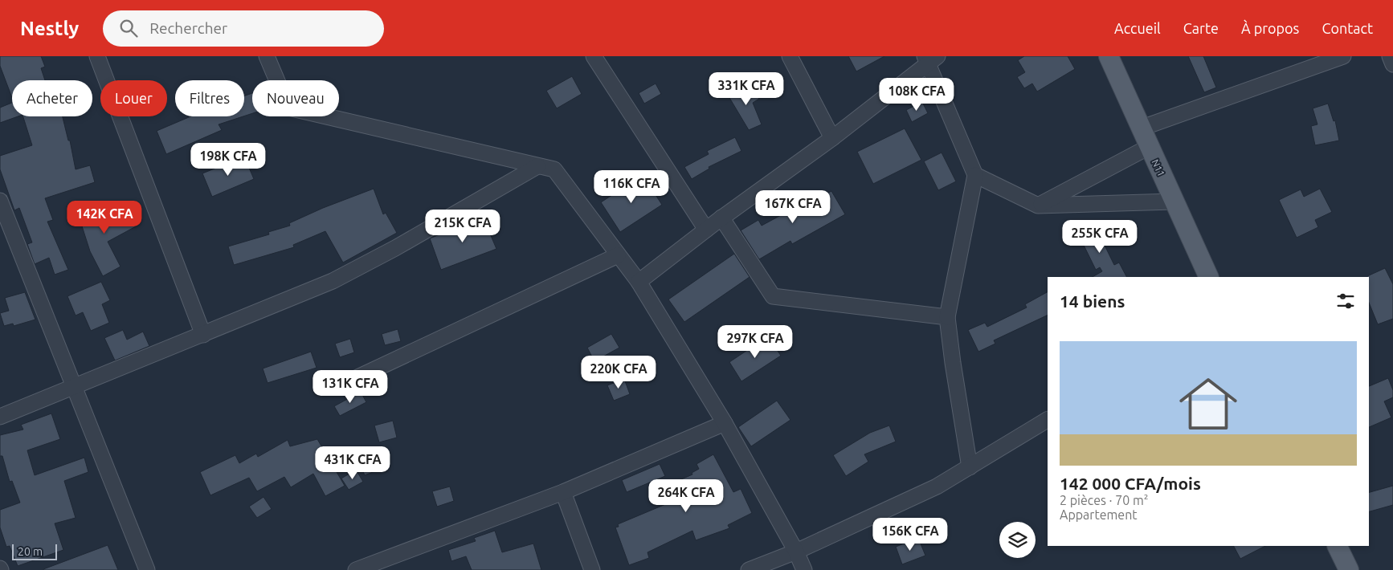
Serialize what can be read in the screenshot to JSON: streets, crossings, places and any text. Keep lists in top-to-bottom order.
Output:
{
  "streets": {
    "main road": ["N11"]
  },
  "scale_bar": "20 m",
  "page": {
    "header": "Nestly",
    "search": "Rechercher",
    "nav": [
      "Accueil",
      "Carte",
      "À propos",
      "Contact"
    ],
    "price": [
      "331K CFA",
      "108K CFA",
      "198K CFA",
      "116K CFA",
      "167K CFA",
      "142K CFA",
      "215K CFA",
      "255K CFA",
      "297K CFA",
      "220K CFA",
      "131K CFA",
      "431K CFA",
      "264K CFA",
      "156K CFA"
    ],
    "chip": [
      "Acheter",
      "Louer",
      "Filtres",
      "Nouveau"
    ],
    "heading": "14 biens",
    "list": [
      {
        "name": "142 000 CFA/mois",
        "note": "2 pièces · 70 m² · Appartement"
      }
    ],
    "scale": "20 m"
  }
}
